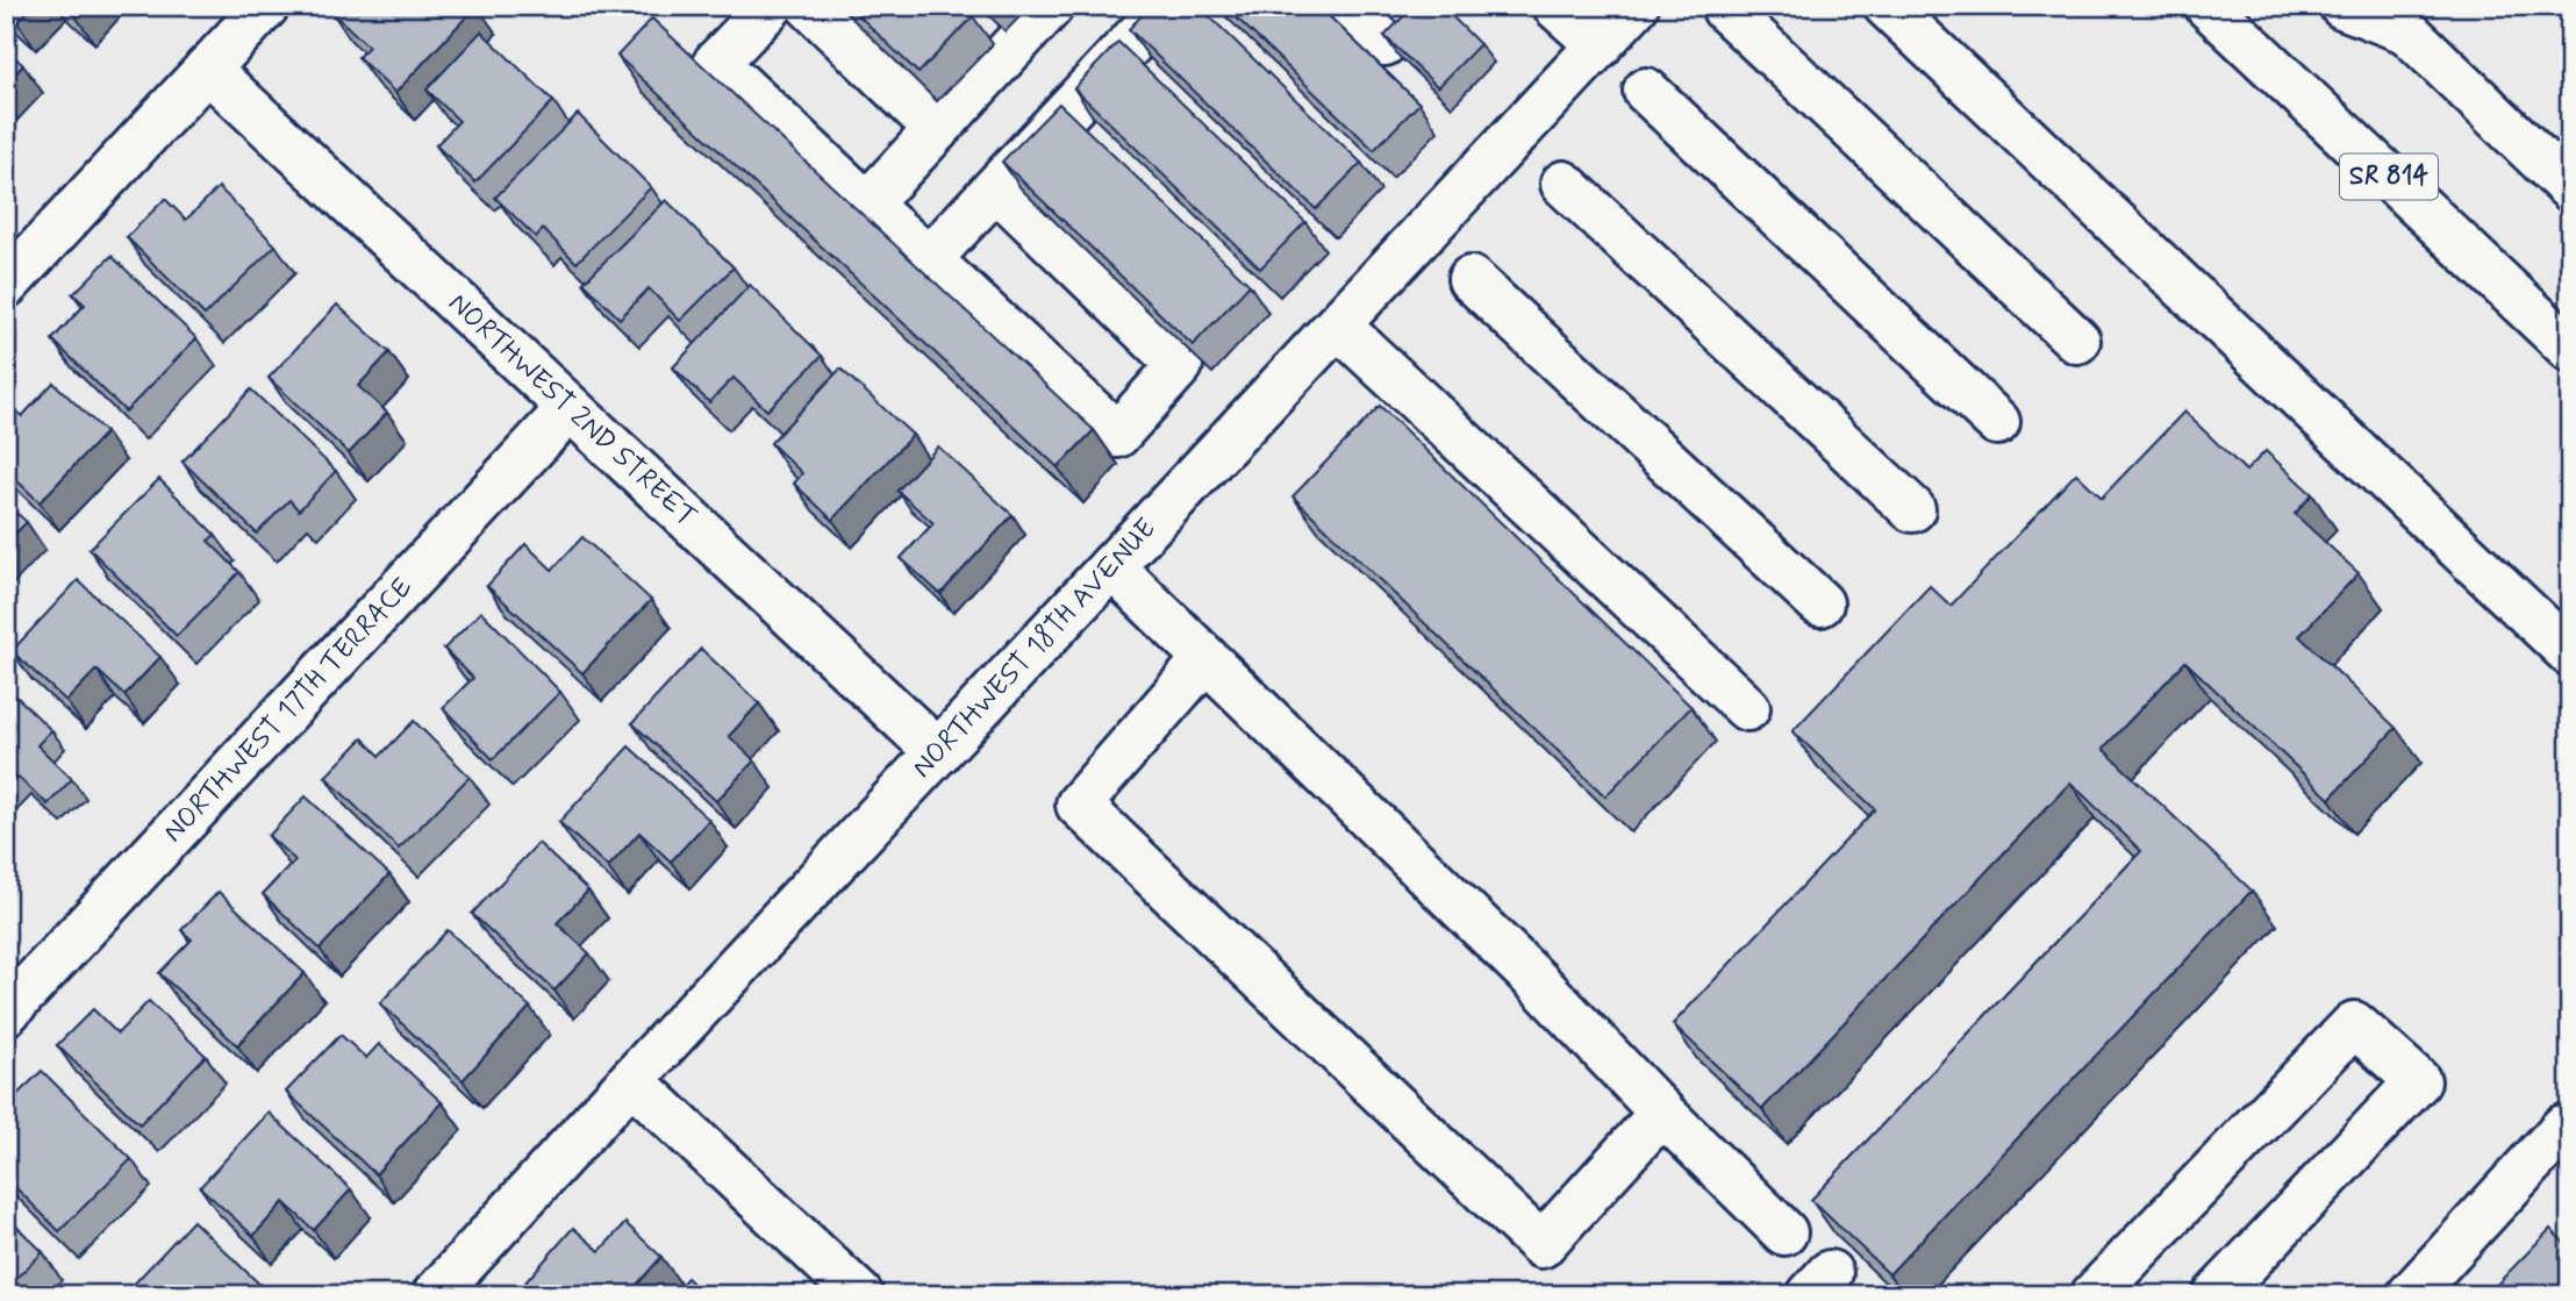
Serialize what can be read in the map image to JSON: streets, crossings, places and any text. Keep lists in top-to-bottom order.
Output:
{
  "streets": {
    "street": [
      "SR 814",
      "NORTHWEST 2ND STREET",
      "NORTHWEST 18TH AVENUE",
      "NORTHWEST 17TH TERRACE"
    ]
  },
  "crossings": [
    ["NORTHWEST 2ND STREET", "NORTHWEST 18TH AVENUE"],
    ["NORTHWEST 2ND STREET", "NORTHWEST 17TH TERRACE"]
  ]
}
